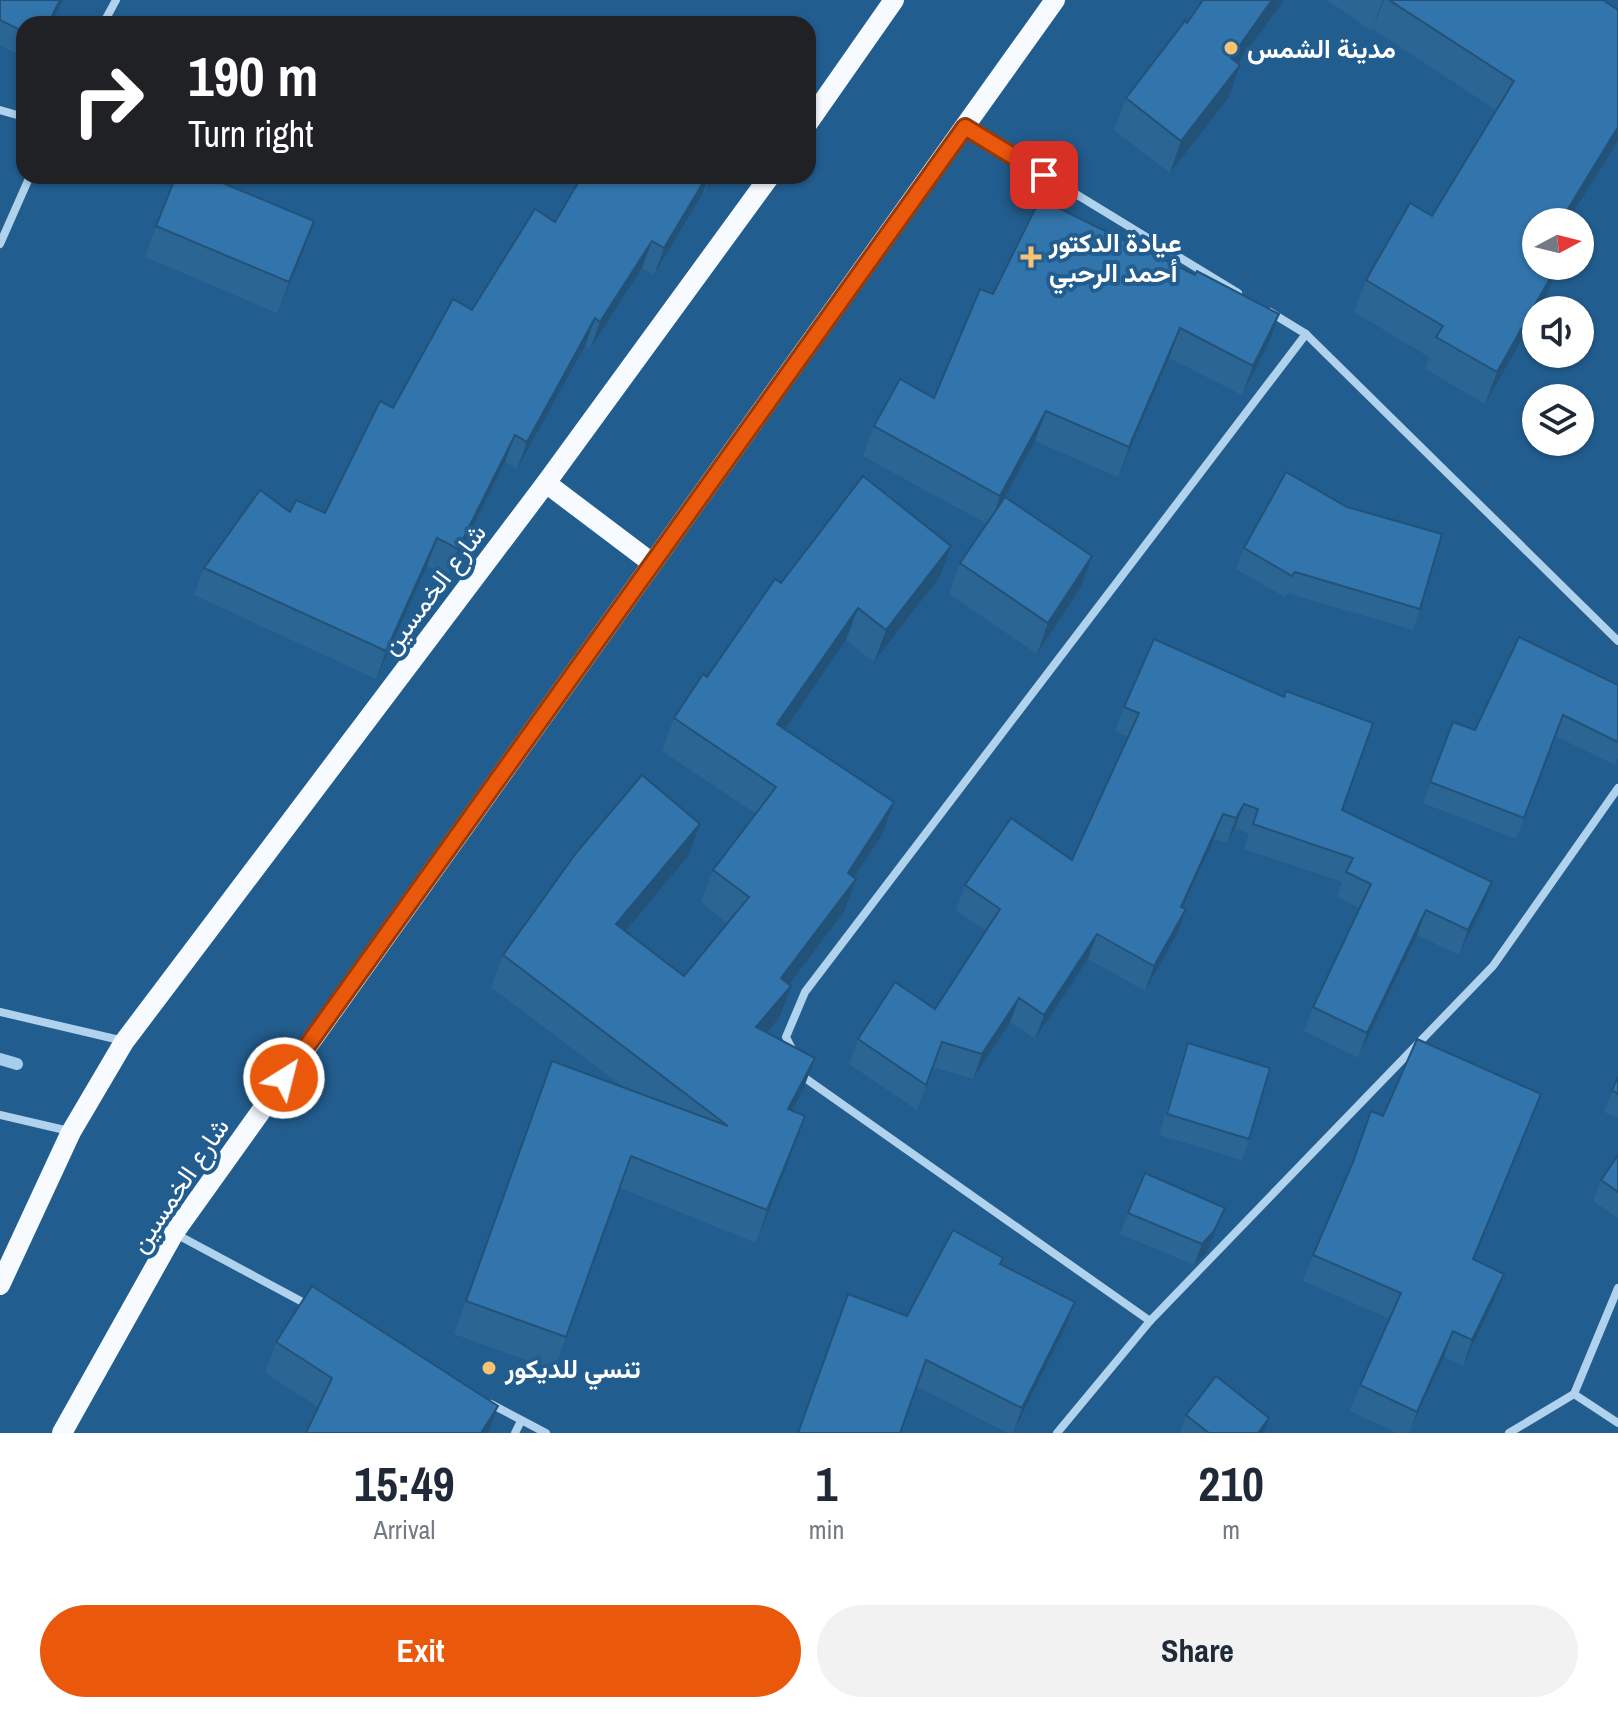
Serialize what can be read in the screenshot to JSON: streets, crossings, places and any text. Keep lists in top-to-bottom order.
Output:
{
  "streets": {
    "main road": ["شارع الخمسين"]
  },
  "places": {
    "other": ["مدينة الشمس", "تنسي للديكور"],
    "health": ["عيادة الدكتور أحمد الرحبي"]
  },
  "north": "right",
  "page": {
    "turn": ["190 m", "Turn right"],
    "eta": [
      "15:49",
      "Arrival",
      "1",
      "min",
      "210",
      "m"
    ],
    "buttons": ["Exit", "Share"]
  }
}
